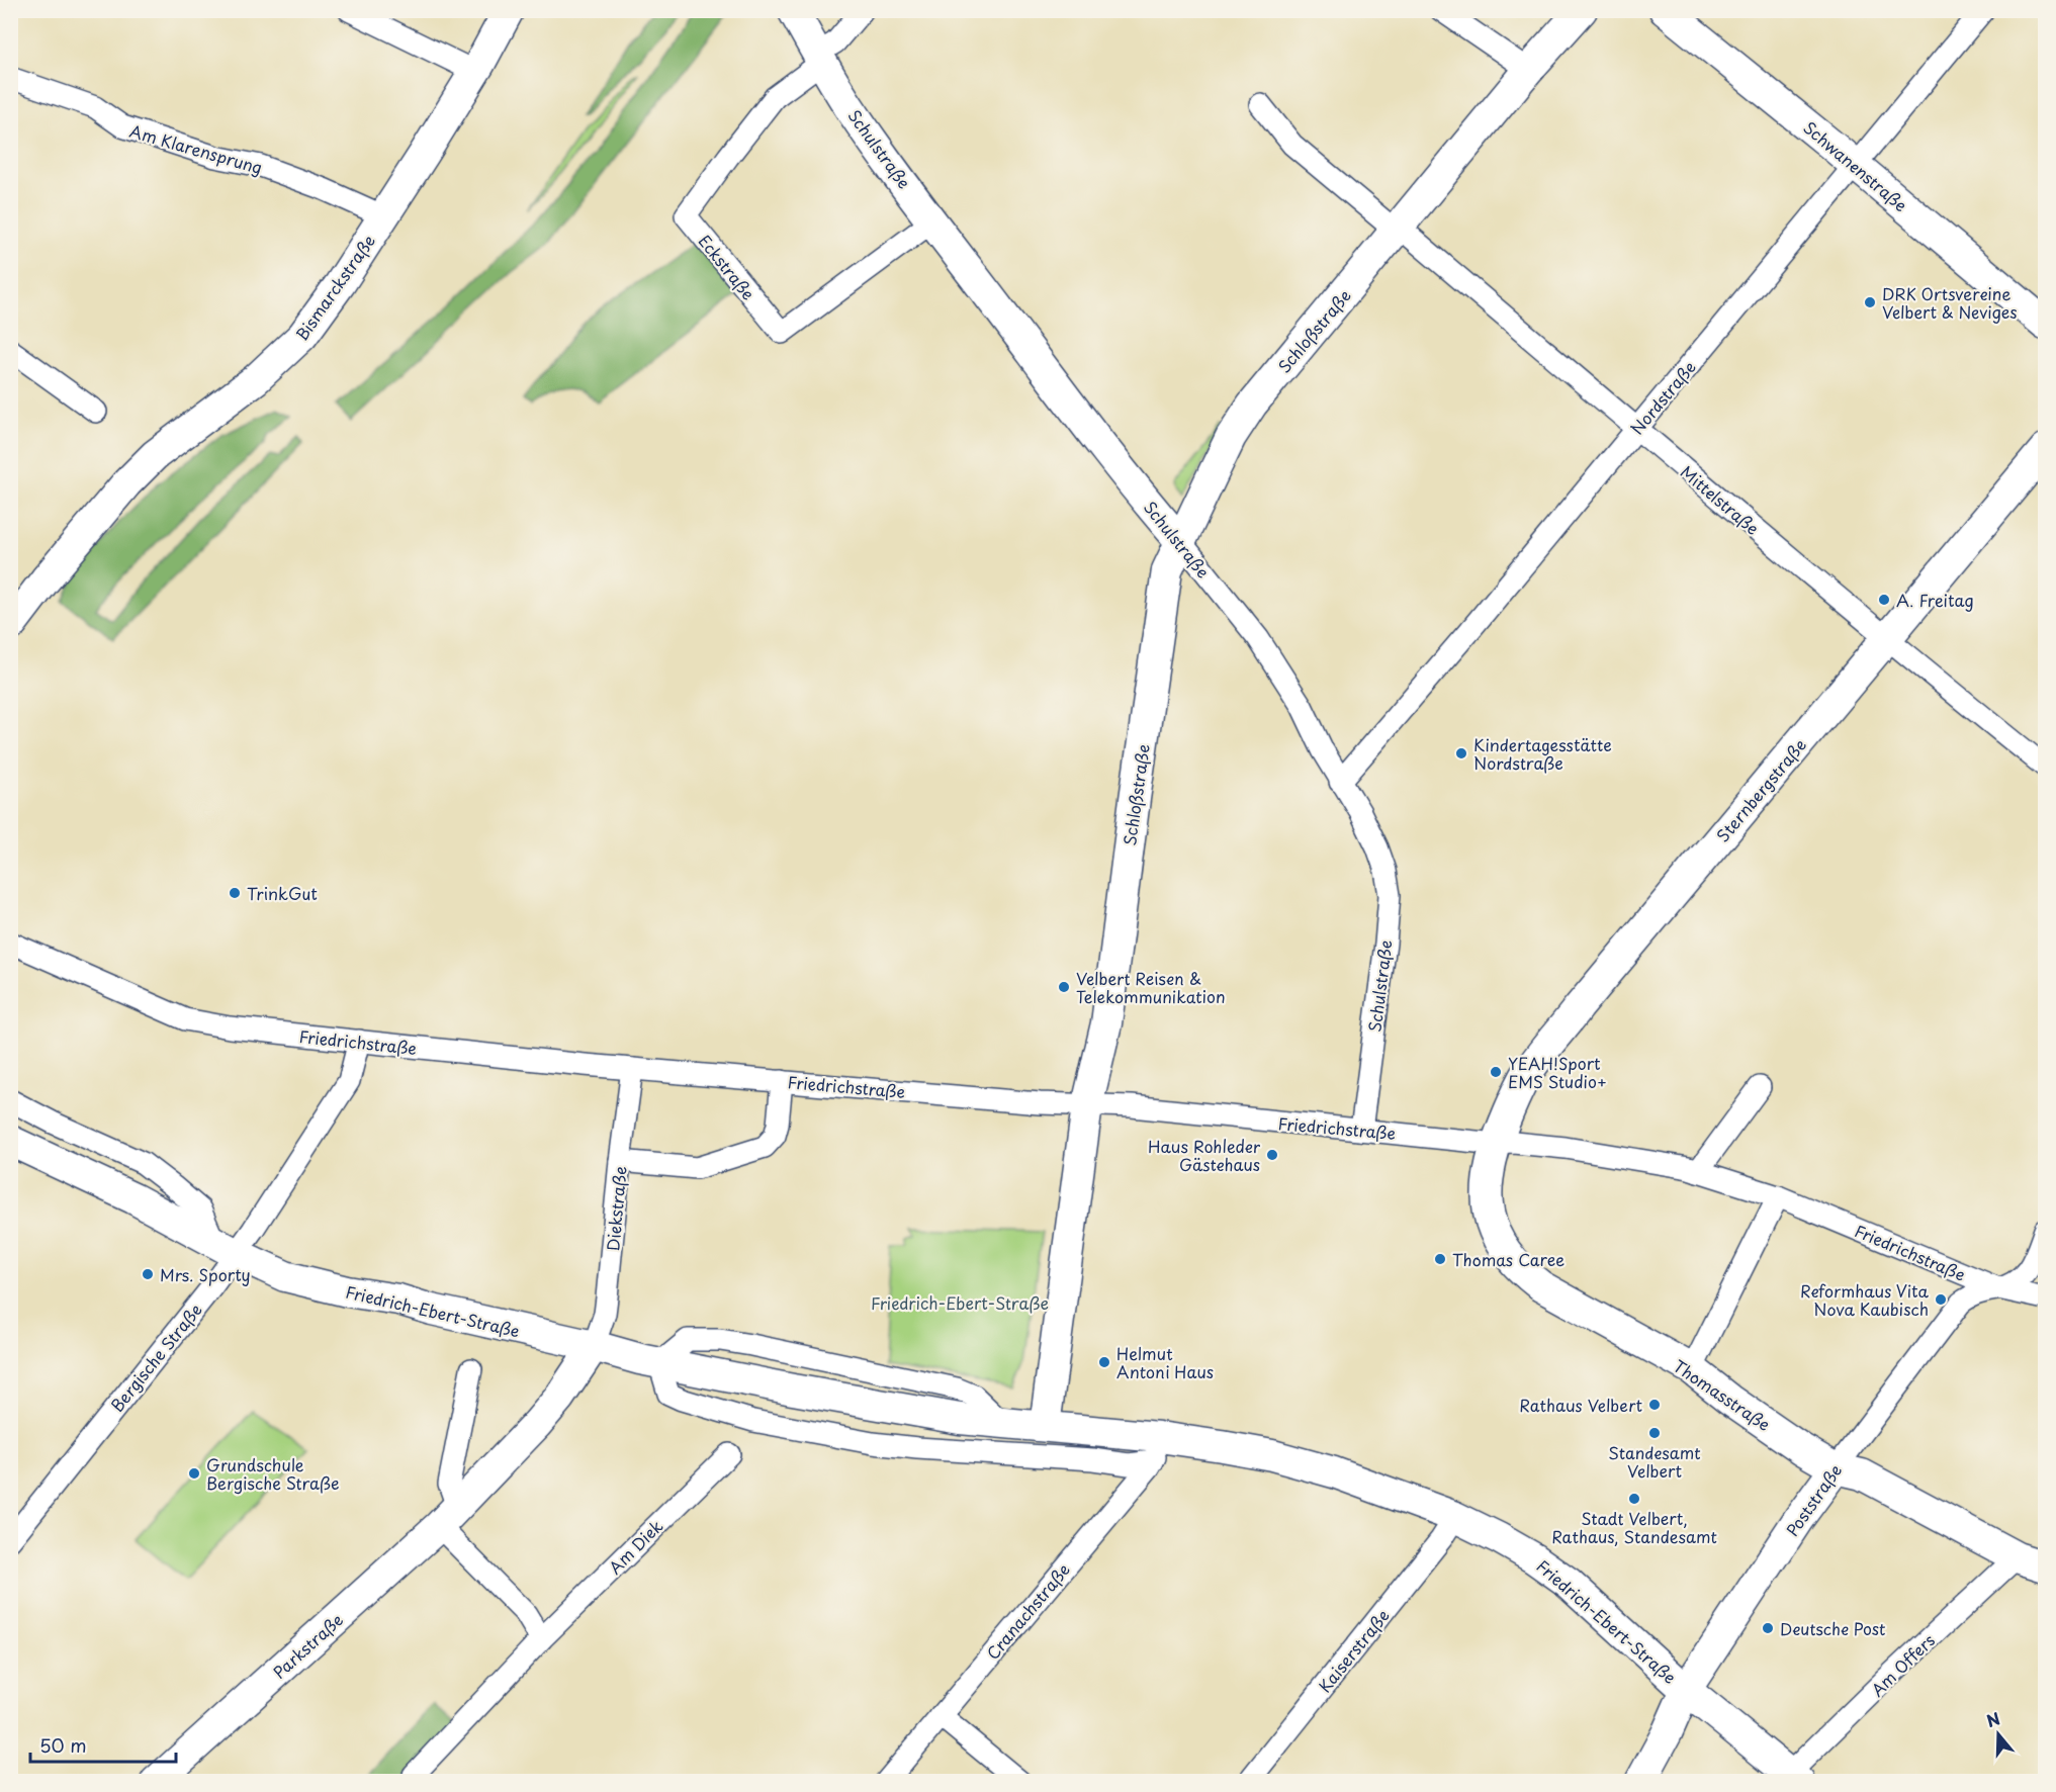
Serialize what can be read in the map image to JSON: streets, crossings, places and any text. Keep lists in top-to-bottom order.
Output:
{
  "streets": {
    "street": [
      "Am Klarensprung",
      "Schulstraße",
      "Schwanenstraße",
      "Eckstraße",
      "Bismarckstraße",
      "Schloßstraße",
      "Nordstraße",
      "Mittelstraße",
      "Sternbergstraße",
      "Friedrichstraße",
      "Diekstraße",
      "Friedrich-Ebert-Straße",
      "Bergische Straße",
      "Thomasstraße",
      "Poststraße",
      "Am Diek",
      "Cranachstraße",
      "Parkstraße",
      "Kaiserstraße",
      "Am Offers"
    ]
  },
  "crossings": [
    ["Am Klarensprung", "Bismarckstraße"],
    ["Schulstraße", "Eckstraße"],
    ["Schulstraße", "Schloßstraße"],
    ["Schulstraße", "Nordstraße"],
    ["Schulstraße", "Friedrichstraße"],
    ["Schwanenstraße", "Nordstraße"],
    ["Schloßstraße", "Mittelstraße"],
    ["Schloßstraße", "Friedrichstraße"],
    ["Schloßstraße", "Friedrich-Ebert-Straße"],
    ["Nordstraße", "Mittelstraße"],
    ["Mittelstraße", "Sternbergstraße"],
    ["Sternbergstraße", "Friedrichstraße"],
    ["Sternbergstraße", "Thomasstraße"],
    ["Friedrichstraße", "Diekstraße"],
    ["Friedrichstraße", "Bergische Straße"],
    ["Friedrichstraße", "Thomasstraße"],
    ["Friedrichstraße", "Poststraße"],
    ["Diekstraße", "Friedrich-Ebert-Straße"],
    ["Diekstraße", "Parkstraße"],
    ["Friedrich-Ebert-Straße", "Bergische Straße"],
    ["Friedrich-Ebert-Straße", "Poststraße"],
    ["Friedrich-Ebert-Straße", "Cranachstraße"],
    ["Friedrich-Ebert-Straße", "Parkstraße"],
    ["Friedrich-Ebert-Straße", "Kaiserstraße"],
    ["Friedrich-Ebert-Straße", "Am Offers"],
    ["Thomasstraße", "Poststraße"],
    ["Thomasstraße", "Am Offers"]
  ],
  "parks": ["Friedrich-Ebert-Straße"],
  "places": [
    "DRK Ortsvereine Velbert & Neviges",
    "A. Freitag",
    "Kindertagesstätte Nordstraße",
    "TrinkGut",
    "Velbert Reisen & Telekommunikation",
    "YEAH!Sport EMS Studio+",
    "Haus Rohleder Gästehaus",
    "Thomas Caree",
    "Mrs. Sporty",
    "Reformhaus Vita Nova Kaubisch",
    "Helmut Antoni Haus",
    "Rathaus Velbert",
    "Standesamt Velbert",
    "Grundschule Bergische Straße",
    "Stadt Velbert, Rathaus, Standesamt",
    "Deutsche Post"
  ],
  "scale_bar": "50 m",
  "north": "top"
}
